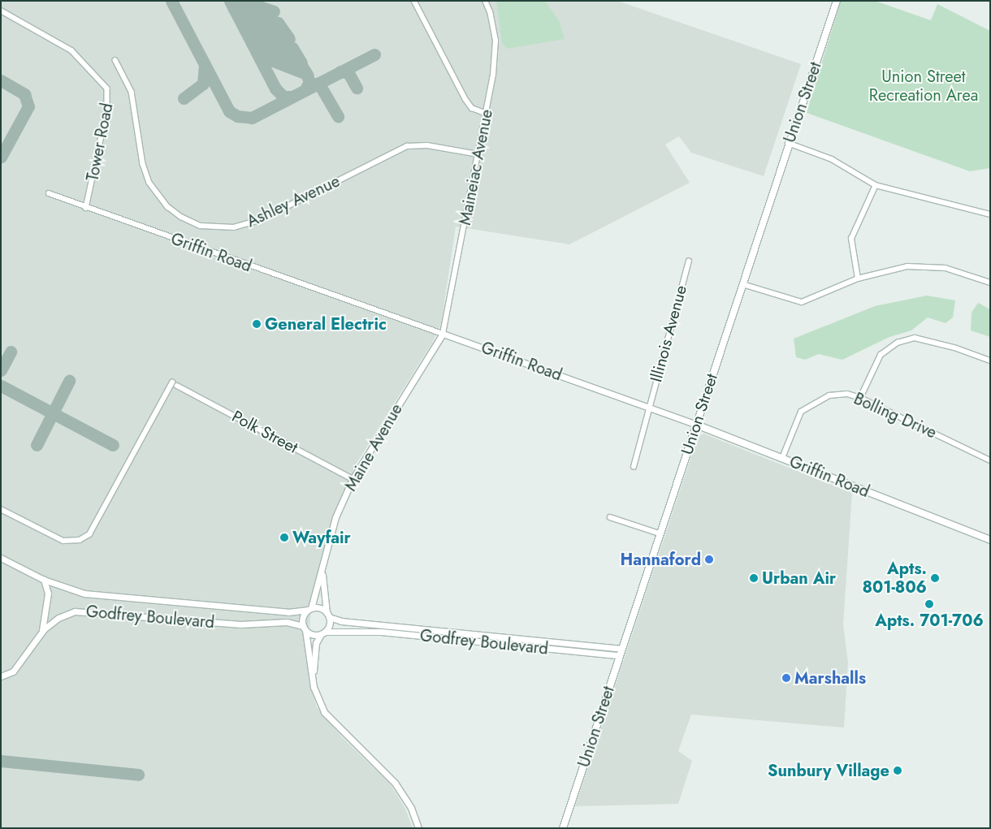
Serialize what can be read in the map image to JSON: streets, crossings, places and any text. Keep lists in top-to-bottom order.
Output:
{
  "streets": {
    "main road": ["Union Street", "Griffin Road"],
    "street": [
      "Tower Road",
      "Maineiac Avenue",
      "Ashley Avenue",
      "Illinois Avenue",
      "Bolling Drive",
      "Polk Street",
      "Maine Avenue",
      "Godfrey Boulevard"
    ]
  },
  "crossings": [
    ["Union Street", "Griffin Road"],
    ["Union Street", "Godfrey Boulevard"],
    ["Tower Road", "Griffin Road"],
    ["Maineiac Avenue", "Ashley Avenue"],
    ["Maineiac Avenue", "Griffin Road"],
    ["Maineiac Avenue", "Maine Avenue"],
    ["Griffin Road", "Illinois Avenue"],
    ["Griffin Road", "Bolling Drive"],
    ["Griffin Road", "Maine Avenue"],
    ["Polk Street", "Maine Avenue"],
    ["Maine Avenue", "Godfrey Boulevard"]
  ],
  "parks": ["Union Street Recreation Area"],
  "places": [
    "General Electric",
    "Wayfair",
    "Hannaford",
    "Urban Air",
    "Apts. 801-806",
    "Apts. 701-706",
    "Marshalls",
    "Sunbury Village"
  ]
}
